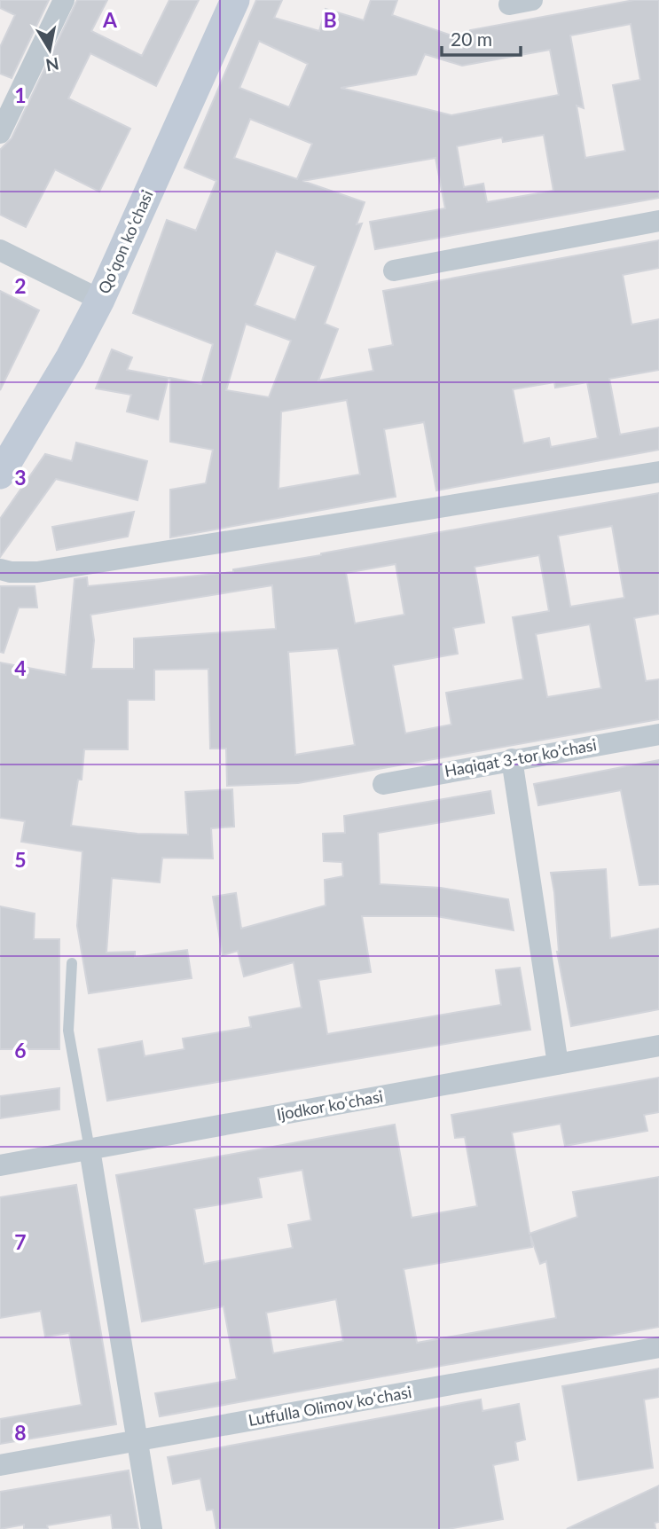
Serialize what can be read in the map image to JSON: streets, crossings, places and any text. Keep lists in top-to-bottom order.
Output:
{
  "streets": {
    "main road": ["Qoʻqon koʻchasi"],
    "street": ["Haqiqat 3-tor koʼchasi", "Ijodkor koʻchasi", "Lutfulla Olimov koʻchasi"]
  },
  "scale_bar": "20 m",
  "north": "bottom",
  "grid": {
    "columns": ["A", "B"],
    "rows": [
      "1",
      "2",
      "3",
      "4",
      "5",
      "6",
      "7",
      "8"
    ]
  }
}
